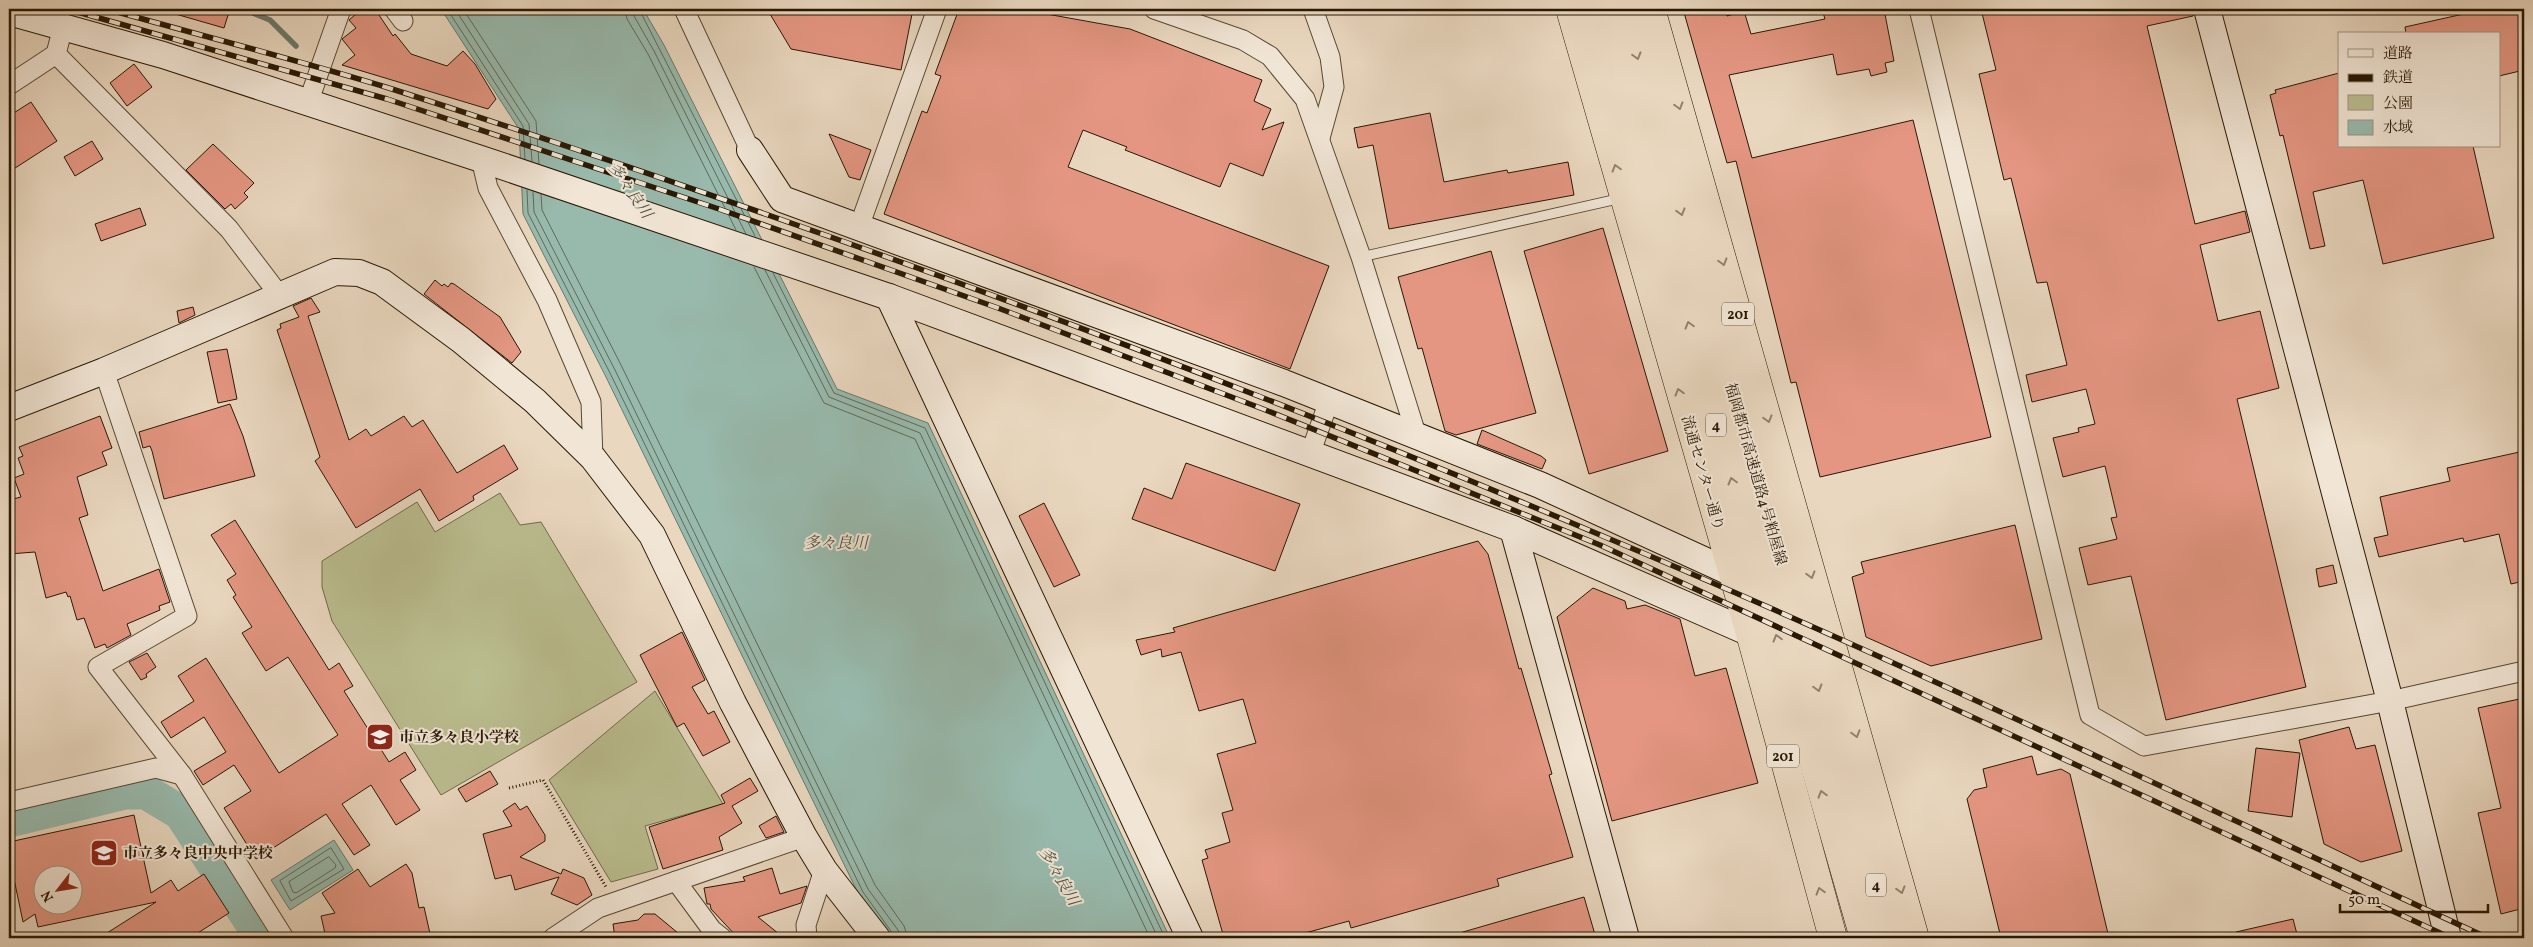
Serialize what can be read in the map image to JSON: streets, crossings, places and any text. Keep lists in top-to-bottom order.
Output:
{
  "streets": {
    "highway": [
      "201",
      "4",
      "流通センター通り",
      "福岡都市高速道路4号粕屋線"
    ]
  },
  "water": ["多々良川"],
  "places": {
    "school or university": ["市立多々良小学校", "市立多々良中央中学校"]
  },
  "legend": [
    "道路",
    "鉄道",
    "公園",
    "水域"
  ],
  "scale_bar": "50 m",
  "north": "bottom left"
}
